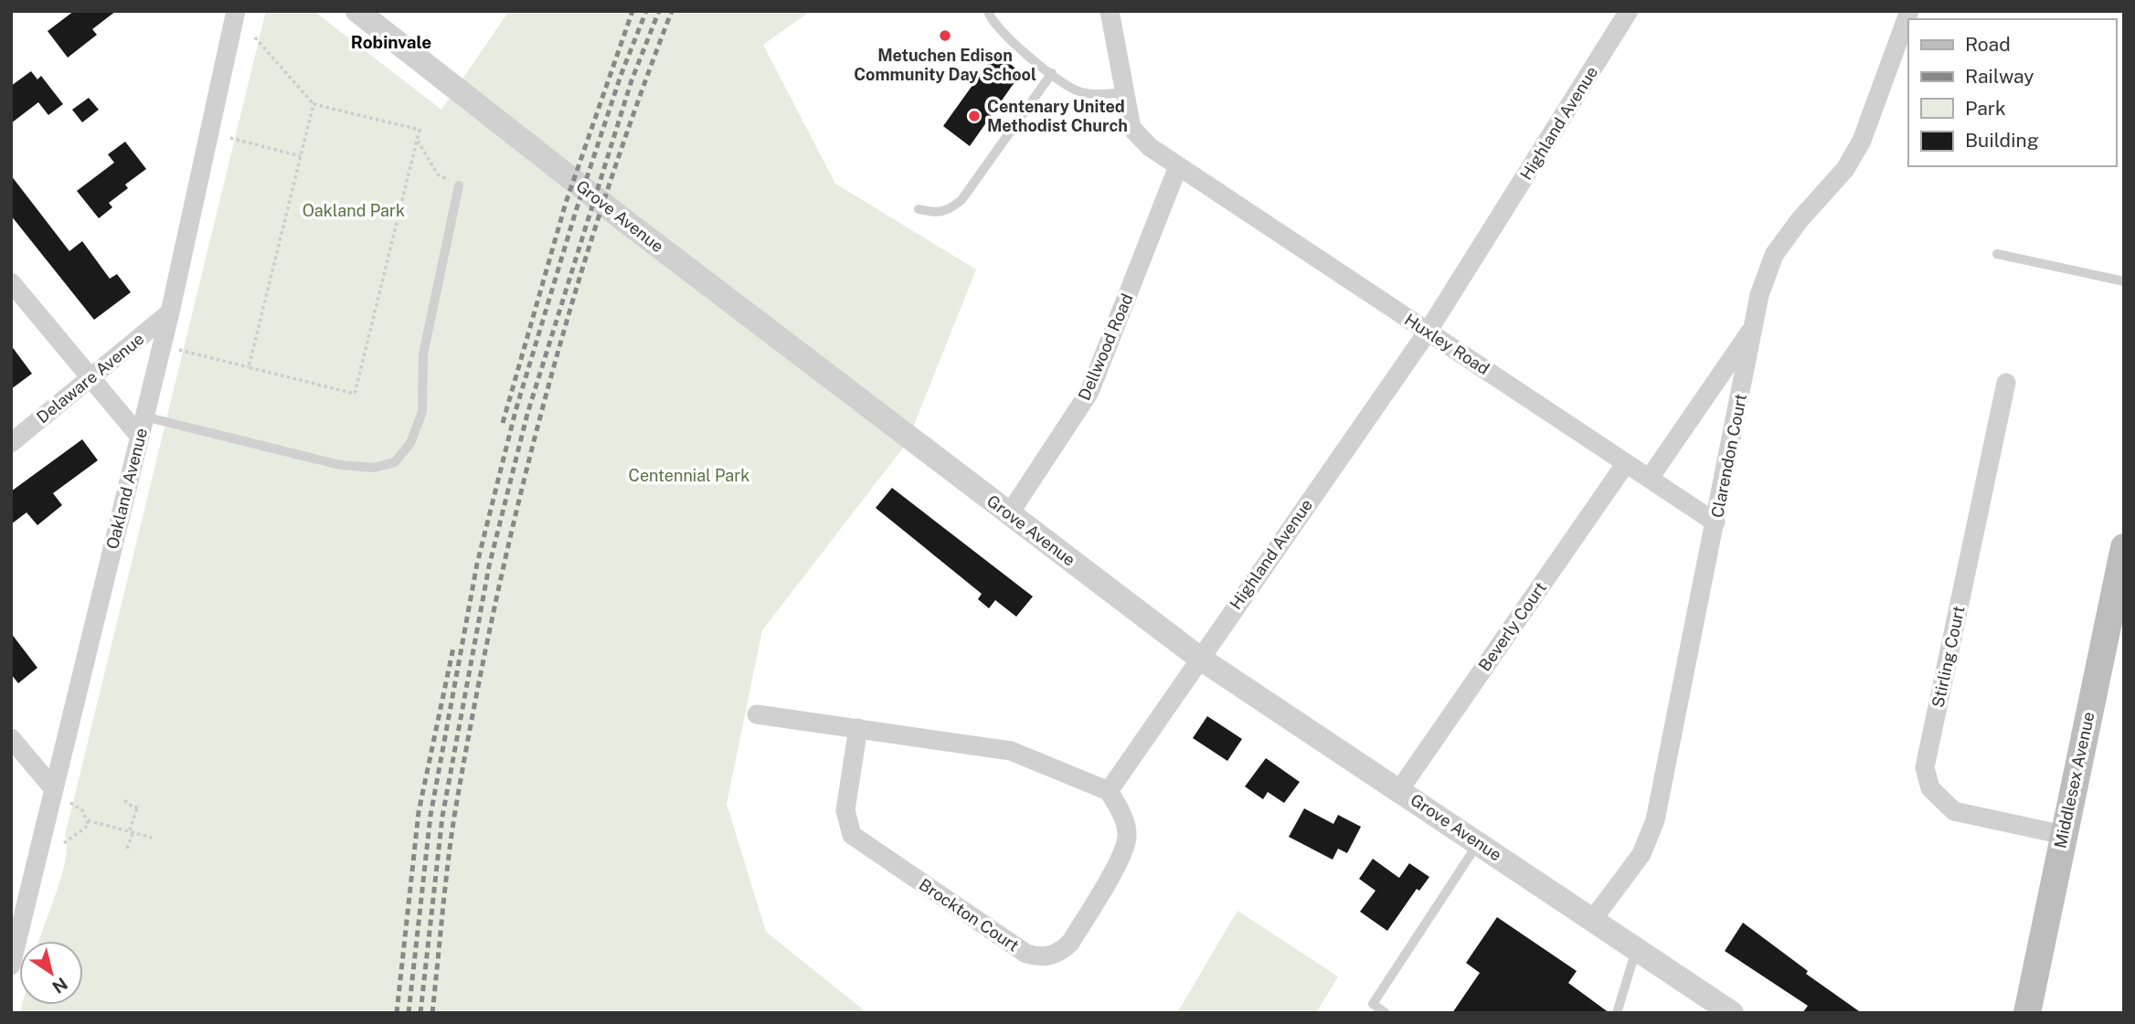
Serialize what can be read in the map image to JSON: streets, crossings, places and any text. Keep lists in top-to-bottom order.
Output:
{
  "streets": {
    "main road": ["Middlesex Avenue"],
    "street": [
      "Highland Avenue",
      "Grove Avenue",
      "Huxley Road",
      "Dellwood Road",
      "Delaware Avenue",
      "Clarendon Court",
      "Oakland Avenue",
      "Beverly Court",
      "Stirling Court",
      "Brockton Court"
    ]
  },
  "crossings": [
    ["Highland Avenue", "Grove Avenue"],
    ["Highland Avenue", "Huxley Road"],
    ["Highland Avenue", "Brockton Court"],
    ["Grove Avenue", "Dellwood Road"],
    ["Grove Avenue", "Clarendon Court"],
    ["Grove Avenue", "Beverly Court"],
    ["Huxley Road", "Dellwood Road"],
    ["Huxley Road", "Clarendon Court"],
    ["Huxley Road", "Beverly Court"],
    ["Delaware Avenue", "Oakland Avenue"],
    ["Stirling Court", "Middlesex Avenue"]
  ],
  "districts": ["Robinvale"],
  "parks": ["Oakland Park", "Centennial Park"],
  "places": ["Metuchen Edison Community Day School", "Centenary United Methodist Church"],
  "legend": [
    "Road",
    "Railway",
    "Park",
    "Building"
  ],
  "north": "bottom right"
}
